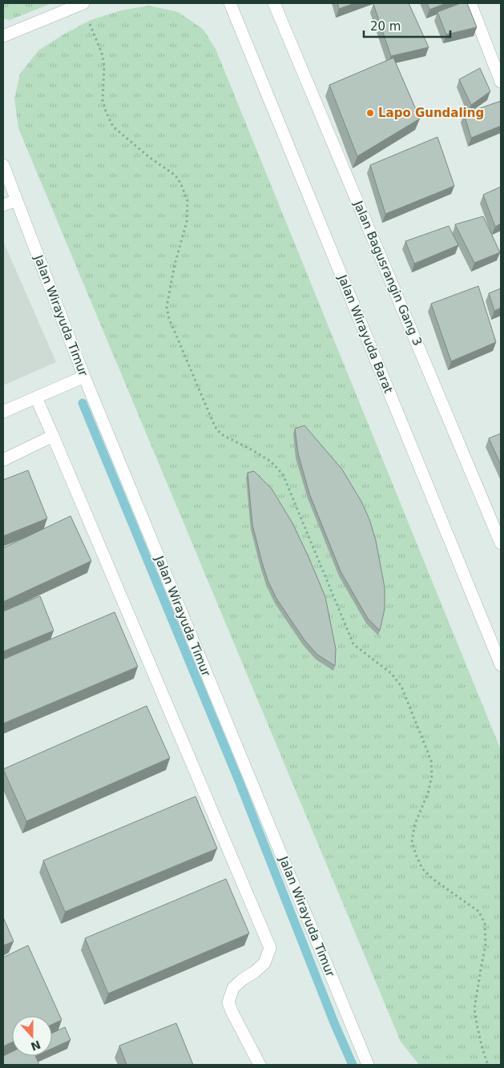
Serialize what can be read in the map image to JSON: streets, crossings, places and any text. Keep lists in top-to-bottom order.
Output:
{
  "streets": {
    "street": ["Jalan Bagusrangin Gang 3", "Jalan Wirayuda Timur", "Jalan Wirayuda Barat"]
  },
  "places": ["Lapo Gundaling"],
  "scale_bar": "20 m",
  "north": "bottom"
}
